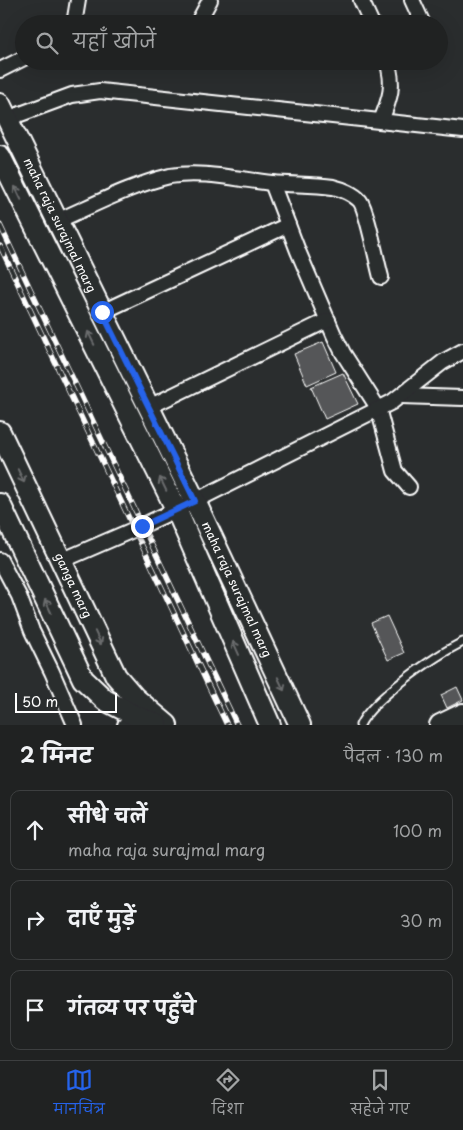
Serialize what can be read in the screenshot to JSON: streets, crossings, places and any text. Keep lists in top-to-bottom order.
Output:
{
  "streets": {
    "street": ["maha raja surajmal marg", "ganga marg"]
  },
  "scale_bar": "50 m",
  "page": {
    "search": "यहाँ खोजें",
    "scale": "50 m",
    "heading": ["2 मिनट", "पैदल · 130 m"],
    "list": [
      ["सीधे चलें", "maha raja surajmal marg", "100 m"],
      ["दाएँ मुड़ें", "30 m"],
      "गंतव्य पर पहुँचे"
    ],
    "nav": ["मानचित्र", "दिशा", "सहेजे गए"]
  }
}
